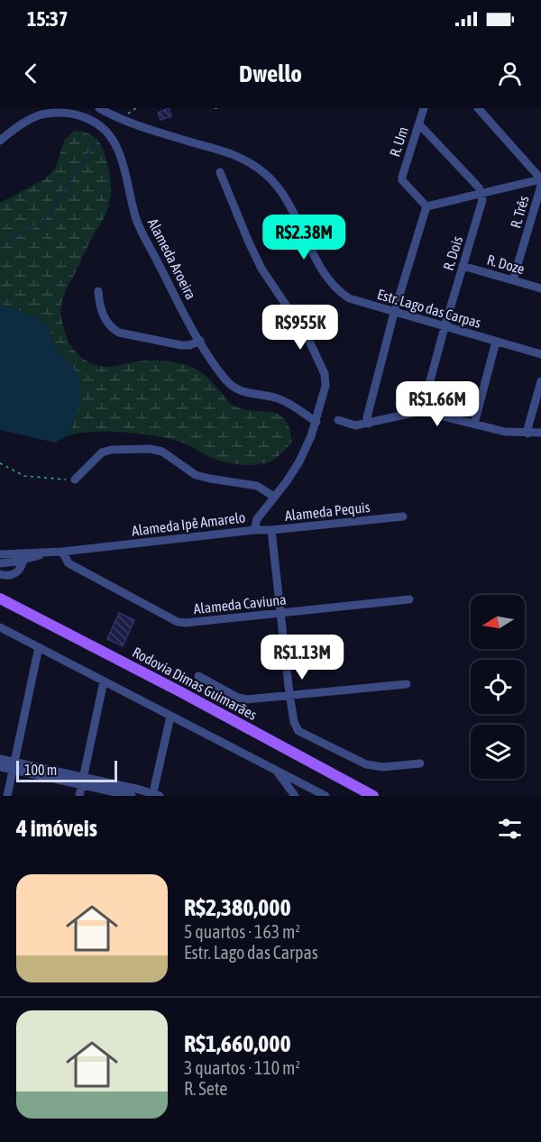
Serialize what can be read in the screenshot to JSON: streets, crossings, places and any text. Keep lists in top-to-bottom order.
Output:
{
  "streets": {
    "main road": ["Rodovia Dimas Guimarães"],
    "street": [
      "R. Um",
      "R. Três",
      "R. Dois",
      "Alameda Aroeira",
      "R. Doze",
      "Estr. Lago das Carpas",
      "Alameda Pequis",
      "Alameda Ipê Amarelo",
      "Alameda Caviuna"
    ]
  },
  "crossings": [
    ["R. Três", "R. Doze"],
    ["R. Dois", "R. Doze"],
    ["R. Dois", "Estr. Lago das Carpas"],
    ["Alameda Aroeira", "Alameda Ipê Amarelo"],
    ["Alameda Pequis", "Alameda Ipê Amarelo"],
    ["Alameda Ipê Amarelo", "Alameda Caviuna"]
  ],
  "scale_bar": "100 m",
  "north": "left",
  "page": {
    "status": "15:37",
    "header": "Dwello",
    "price": [
      "R$2.38M",
      "R$955K",
      "R$1.66M",
      "R$1.13M"
    ],
    "scale": "100 m",
    "heading": "4 imóveis",
    "list": [
      {
        "name": "R$2,380,000",
        "note": "5 quartos · 163 m² · Estr. Lago das Carpas"
      },
      {
        "name": "R$1,660,000",
        "note": "3 quartos · 110 m² · R. Sete"
      }
    ]
  }
}
